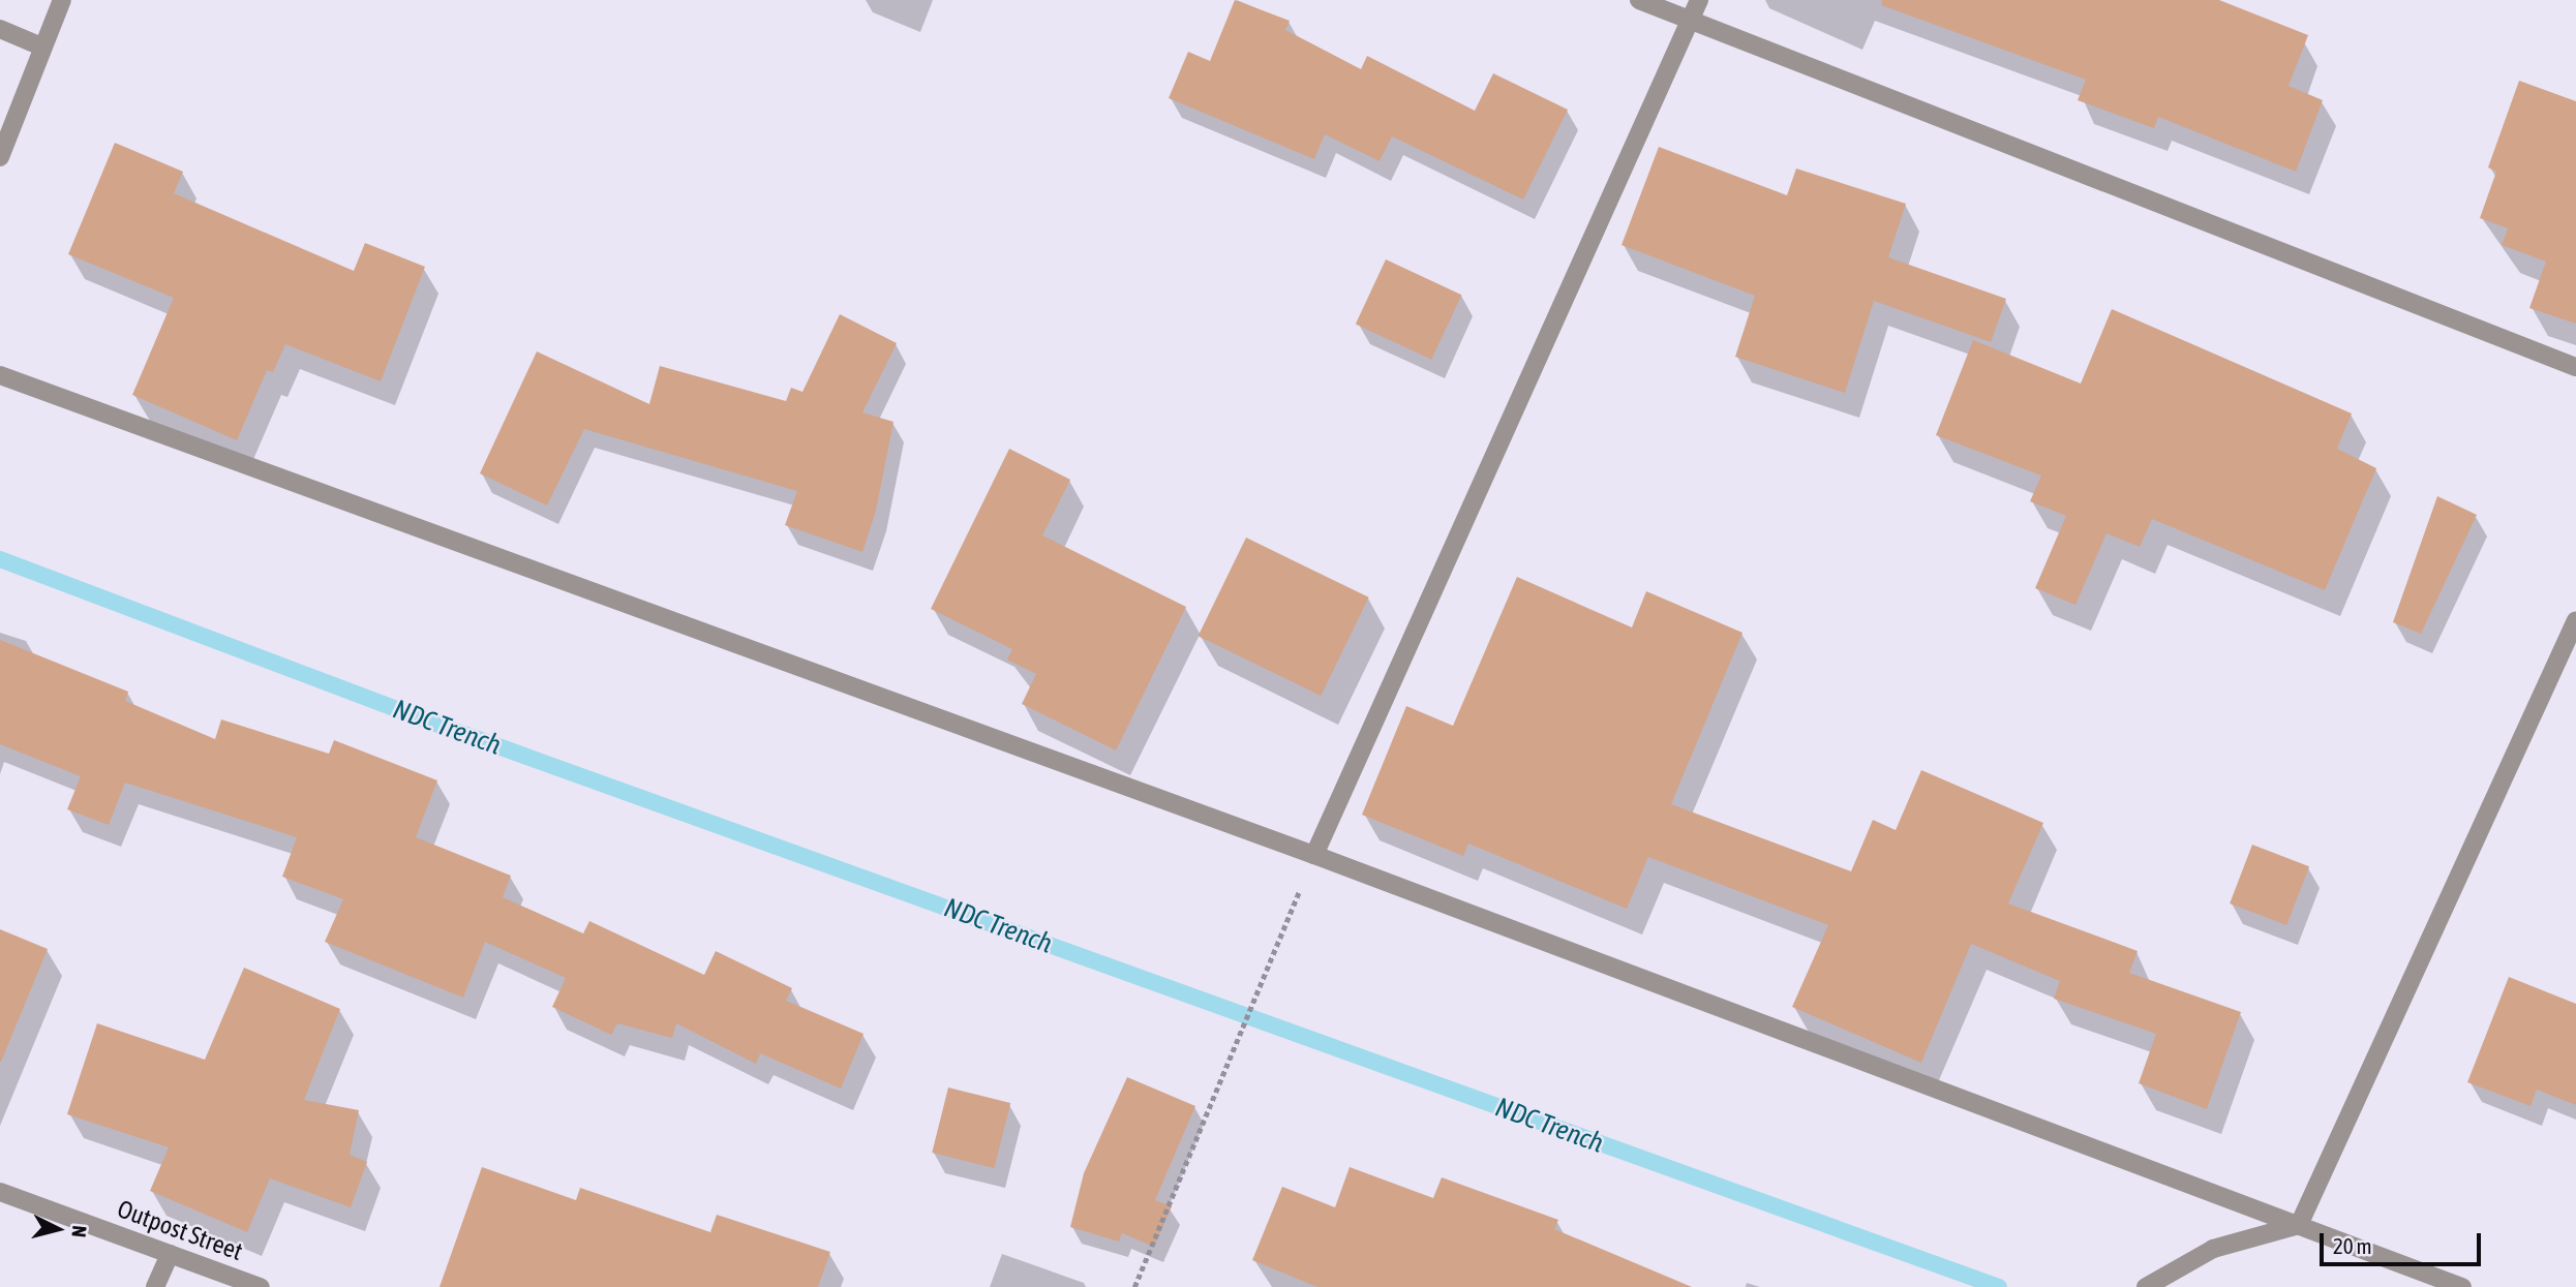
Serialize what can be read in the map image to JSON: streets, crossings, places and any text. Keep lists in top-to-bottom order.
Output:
{
  "streets": {
    "street": ["Outpost Street"]
  },
  "water": ["NDC Trench"],
  "scale_bar": "20 m",
  "north": "right"
}
